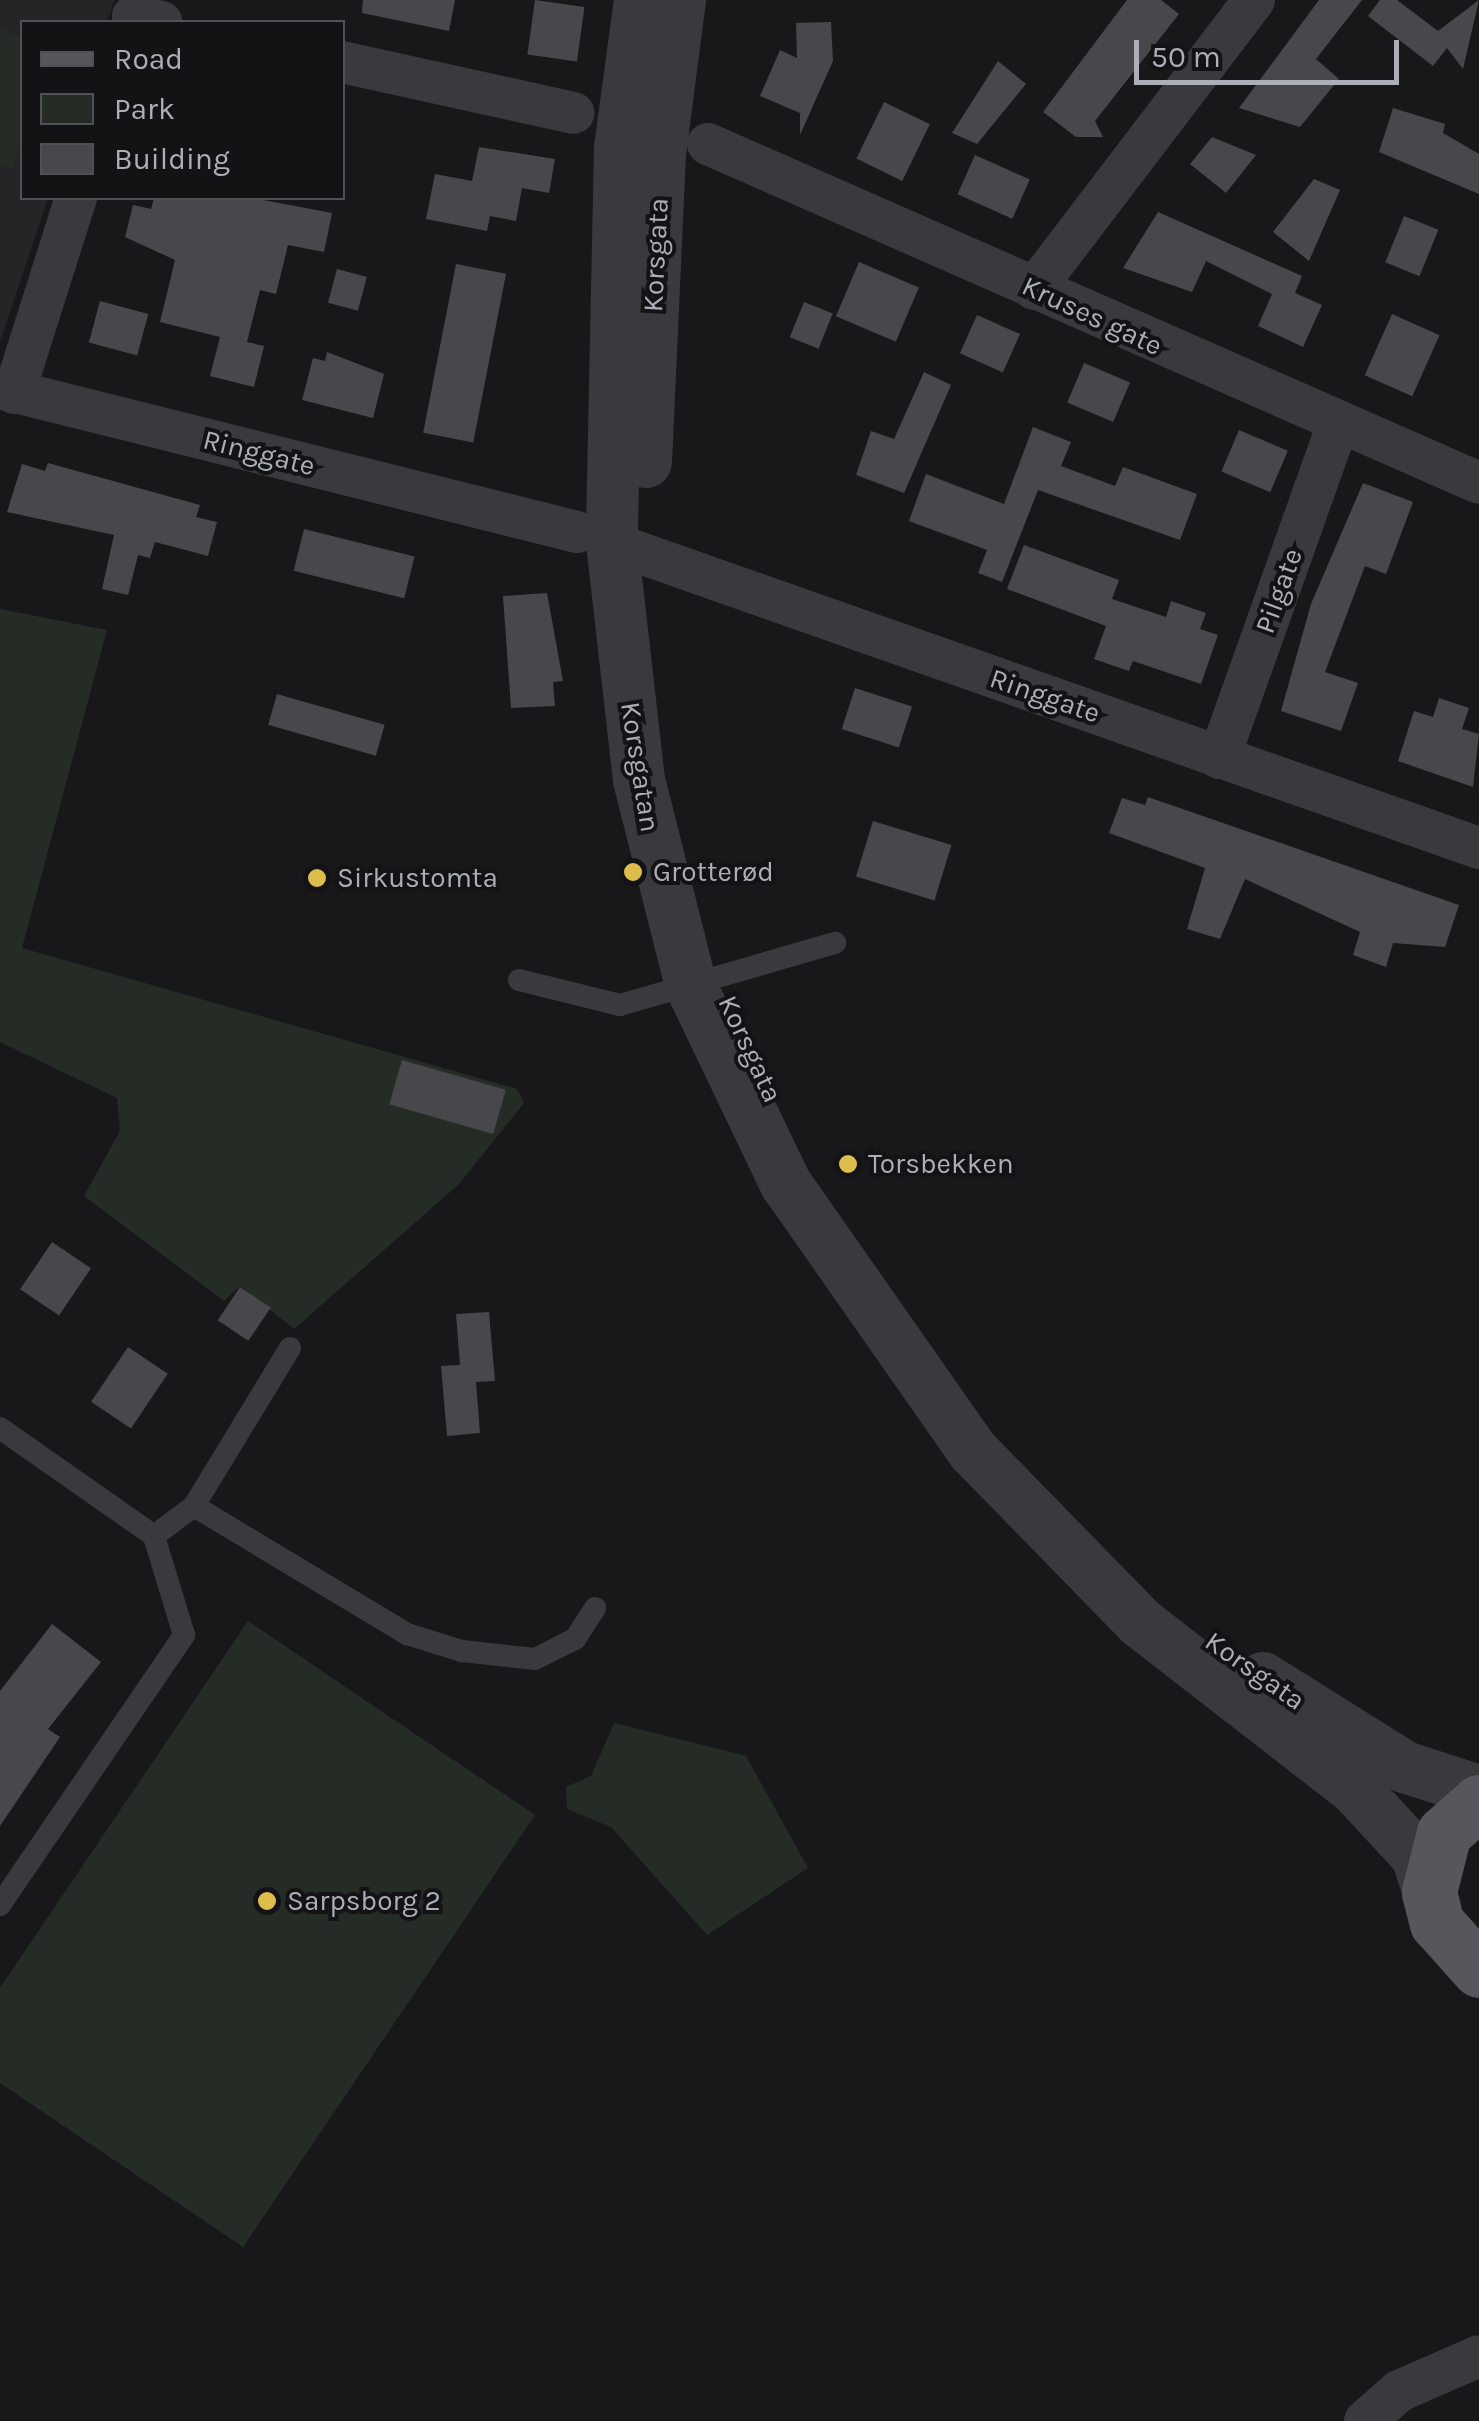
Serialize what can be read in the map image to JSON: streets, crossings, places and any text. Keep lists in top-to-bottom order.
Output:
{
  "streets": {
    "street": [
      "Korsgata",
      "Kruses gate",
      "Ringgate",
      "Pilgate",
      "Korsgatan"
    ]
  },
  "crossings": [
    ["Korsgata", "Ringgate"],
    ["Korsgata", "Korsgatan"],
    ["Kruses gate", "Pilgate"],
    ["Ringgate", "Pilgate"],
    ["Ringgate", "Korsgatan"]
  ],
  "places": [
    "Grotterød",
    "Sirkustomta",
    "Torsbekken",
    "Sarpsborg 2"
  ],
  "legend": ["Road", "Park", "Building"],
  "scale_bar": "50 m"
}
